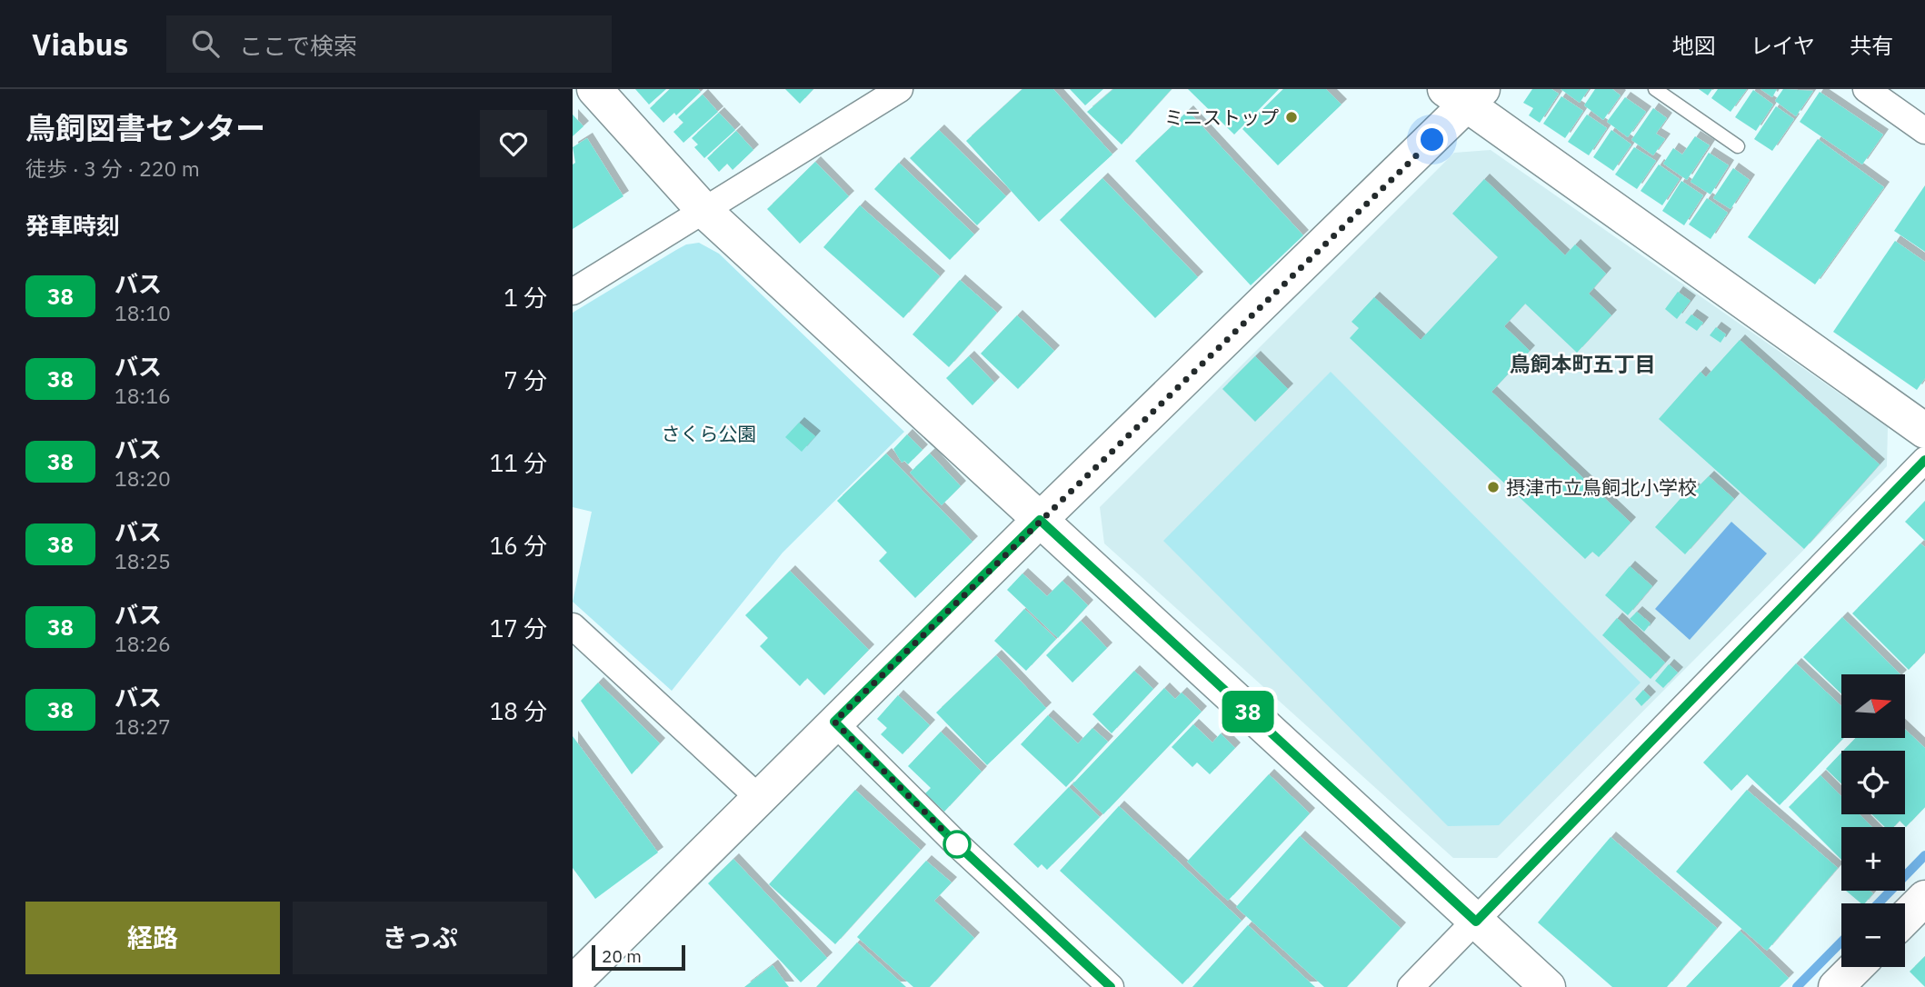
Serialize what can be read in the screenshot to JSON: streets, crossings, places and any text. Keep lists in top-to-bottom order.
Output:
{
  "districts": ["鳥飼本町五丁目"],
  "parks": ["さくら公園"],
  "places": ["ミニストップ", "摂津市立鳥飼北小学校"],
  "lines": ["bus line 38"],
  "scale_bar": "20 m",
  "north": "right",
  "page": {
    "header": "Viabus",
    "search": "ここで検索",
    "nav": ["地図", "レイヤ", "共有"],
    "heading": [
      ["鳥飼図書センター", "徒歩 · 3 分 · 220 m"],
      "発車時刻"
    ],
    "on_map": "38",
    "list": [
      {
        "mark": "38",
        "name": "バス",
        "note": "18:10",
        "value": "1 分"
      },
      {
        "mark": "38",
        "name": "バス",
        "note": "18:16",
        "value": "7 分"
      },
      {
        "mark": "38",
        "name": "バス",
        "note": "18:20",
        "value": "11 分"
      },
      {
        "mark": "38",
        "name": "バス",
        "note": "18:25",
        "value": "16 分"
      },
      {
        "mark": "38",
        "name": "バス",
        "note": "18:26",
        "value": "17 分"
      },
      {
        "mark": "38",
        "name": "バス",
        "note": "18:27",
        "value": "18 分"
      }
    ],
    "map_buttons": ["+", "−"],
    "buttons": ["経路", "きっぷ"],
    "scale": "20 m"
  }
}
